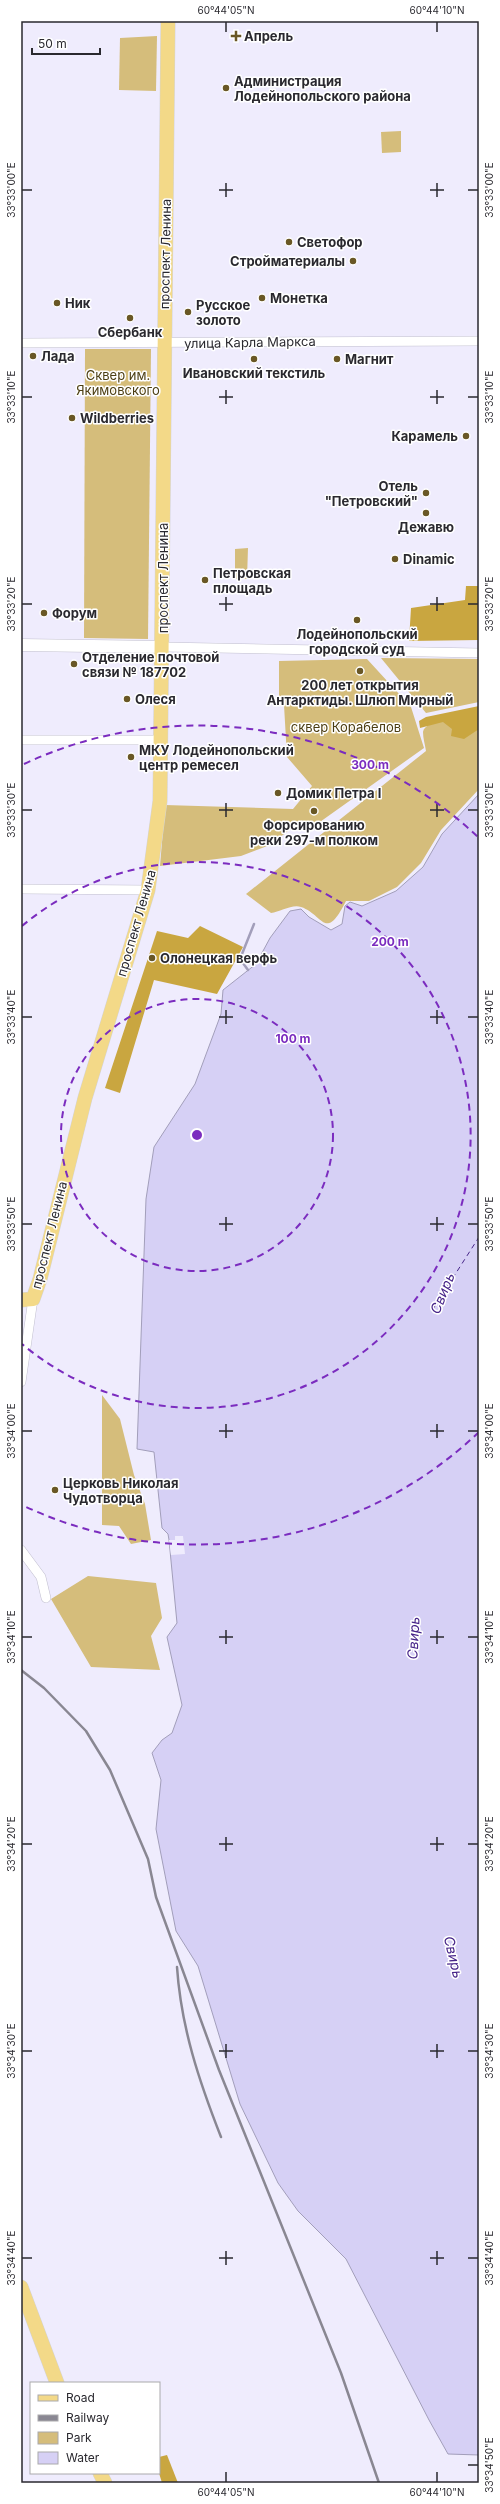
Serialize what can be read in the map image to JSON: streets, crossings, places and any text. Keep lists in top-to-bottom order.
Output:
{
  "streets": {
    "main road": ["проспект Ленина"],
    "street": ["улица Карла Маркса"]
  },
  "crossings": [
    ["проспект Ленина", "улица Карла Маркса"]
  ],
  "water": ["Свирь"],
  "parks": ["Сквер им. Якимовского", "сквер Корабелов"],
  "places": {
    "health": ["Апрель"],
    "other": [
      "Администрация Лодейнопольского района",
      "Светофор",
      "Стройматериалы",
      "Монетка",
      "Ник",
      "Русское золото",
      "Сбербанк",
      "Лада",
      "Ивановский текстиль",
      "Магнит",
      "Wildberries",
      "Карамель",
      "Отель \"Петровский\"",
      "Дежавю",
      "Dinamic",
      "Петровская площадь",
      "Форум",
      "Лодейнопольский городской суд",
      "Отделение почтовой связи № 187702",
      "200 лет открытия Антарктиды. Шлюп Мирный",
      "Олеся",
      "МКУ Лодейнопольский центр ремесел",
      "Домик Петра I",
      "Форсированию реки 297-м полком",
      "Олонецкая верфь",
      "Церковь Николая Чудотворца"
    ]
  },
  "legend": [
    "Road",
    "Railway",
    "Park",
    "Water"
  ],
  "scale_bar": "50 m",
  "coordinates": [
    "60°44'05\"N",
    "60°44'10\"N",
    "33°33'00\"E",
    "33°33'10\"E",
    "33°33'20\"E",
    "33°33'30\"E",
    "33°33'40\"E",
    "33°33'50\"E",
    "33°34'00\"E",
    "33°34'10\"E",
    "33°34'20\"E",
    "33°34'30\"E",
    "33°34'40\"E",
    "33°34'50\"E"
  ],
  "rings": ["300 m", "200 m", "100 m"]
}
